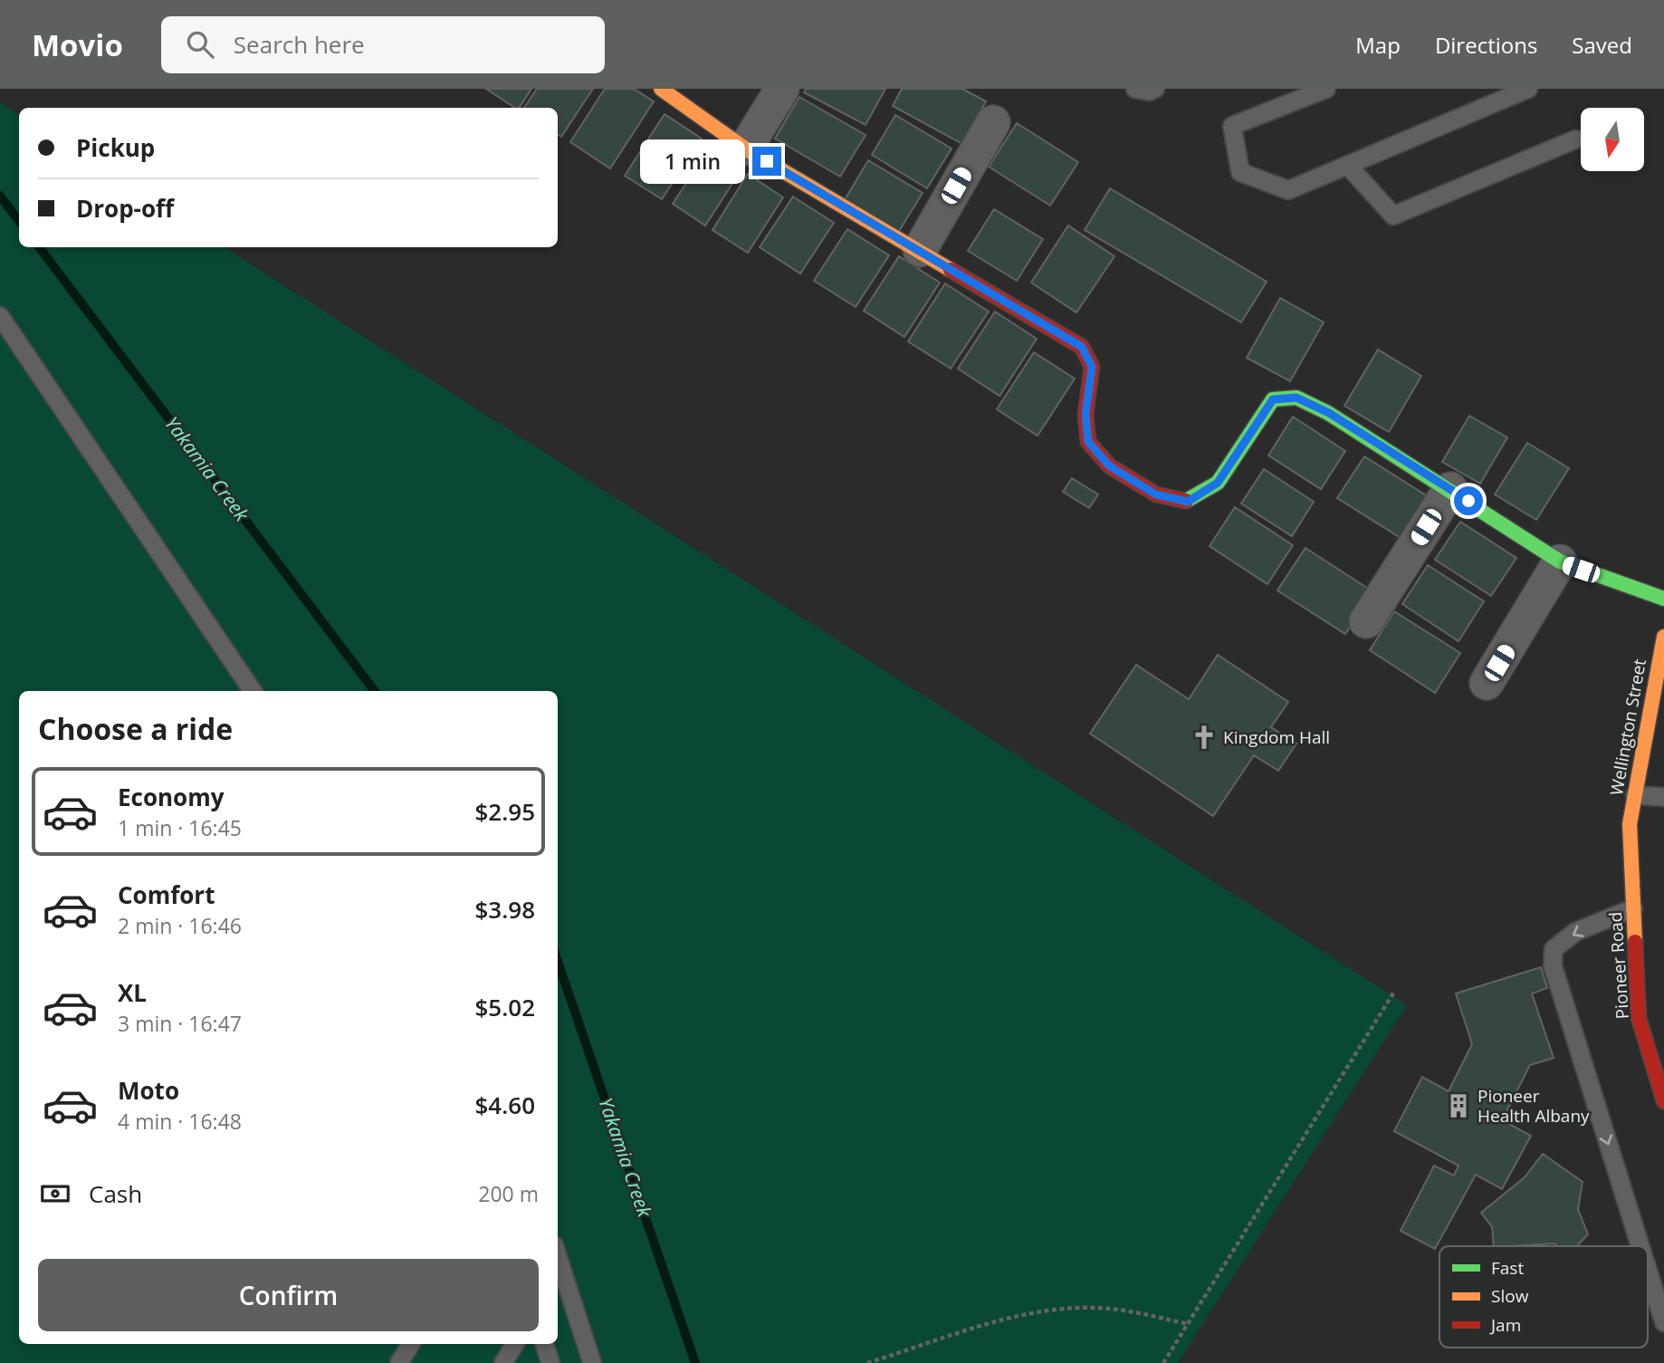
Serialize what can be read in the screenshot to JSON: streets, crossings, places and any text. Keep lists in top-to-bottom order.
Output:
{
  "streets": {
    "street": ["Wellington Street", "Pioneer Road"]
  },
  "crossings": [
    ["Wellington Street", "Pioneer Road"]
  ],
  "water": ["Yakamia Creek"],
  "places": {
    "church": ["Kingdom Hall"],
    "building": ["Pioneer Health Albany"]
  },
  "legend": ["Fast", "Slow", "Jam"],
  "north": "bottom",
  "page": {
    "header": "Movio",
    "search": "Search here",
    "nav": ["Map", "Directions", "Saved"],
    "banner": ["Pickup", "Drop-off"],
    "bubble": "1 min",
    "heading": "Choose a ride",
    "list": [
      {
        "name": "Economy",
        "note": "1 min · 16:45",
        "value": "$2.95"
      },
      {
        "name": "Comfort",
        "note": "2 min · 16:46",
        "value": "$3.98"
      },
      {
        "name": "XL",
        "note": "3 min · 16:47",
        "value": "$5.02"
      },
      {
        "name": "Moto",
        "note": "4 min · 16:48",
        "value": "$4.60"
      }
    ],
    "pay": ["Cash", "200 m"],
    "buttons": "Confirm"
  }
}
